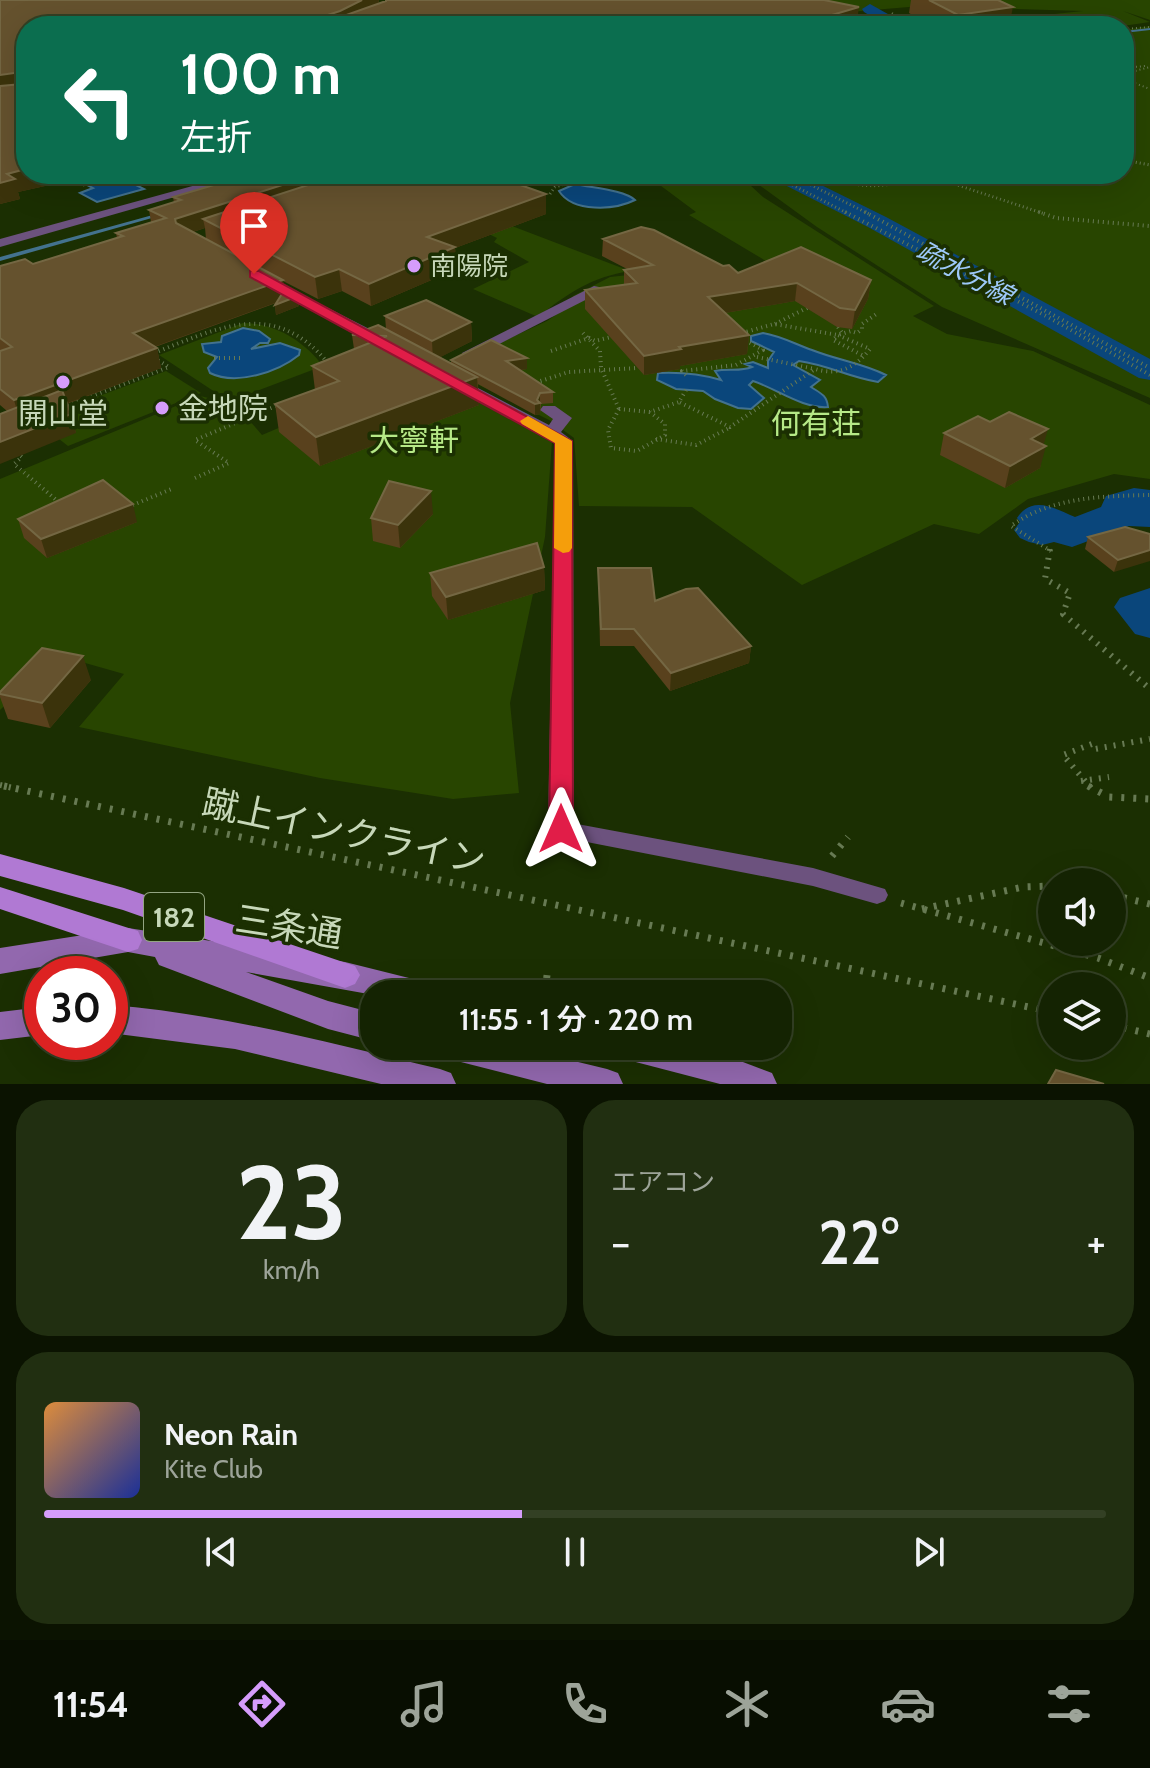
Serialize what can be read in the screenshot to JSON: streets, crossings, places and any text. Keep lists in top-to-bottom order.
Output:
{
  "streets": {
    "main road": ["182", "三条通"],
    "path": ["蹴上インクライン"]
  },
  "crossings": [
    ["182", "三条通"]
  ],
  "water": ["疏水分線"],
  "parks": ["何有荘", "大寧軒"],
  "places": ["南陽院", "開山堂", "金地院"],
  "page": {
    "turn": ["100 m", "左折"],
    "limit": "30",
    "trip": "11:55 · 1 分 · 220 m",
    "tile": [
      ["23", "km/h"],
      "エアコン"
    ],
    "heat": ["−", "22°", "+"],
    "song": ["Neon Rain", "Kite Club"],
    "tabs": "11:54"
  }
}
